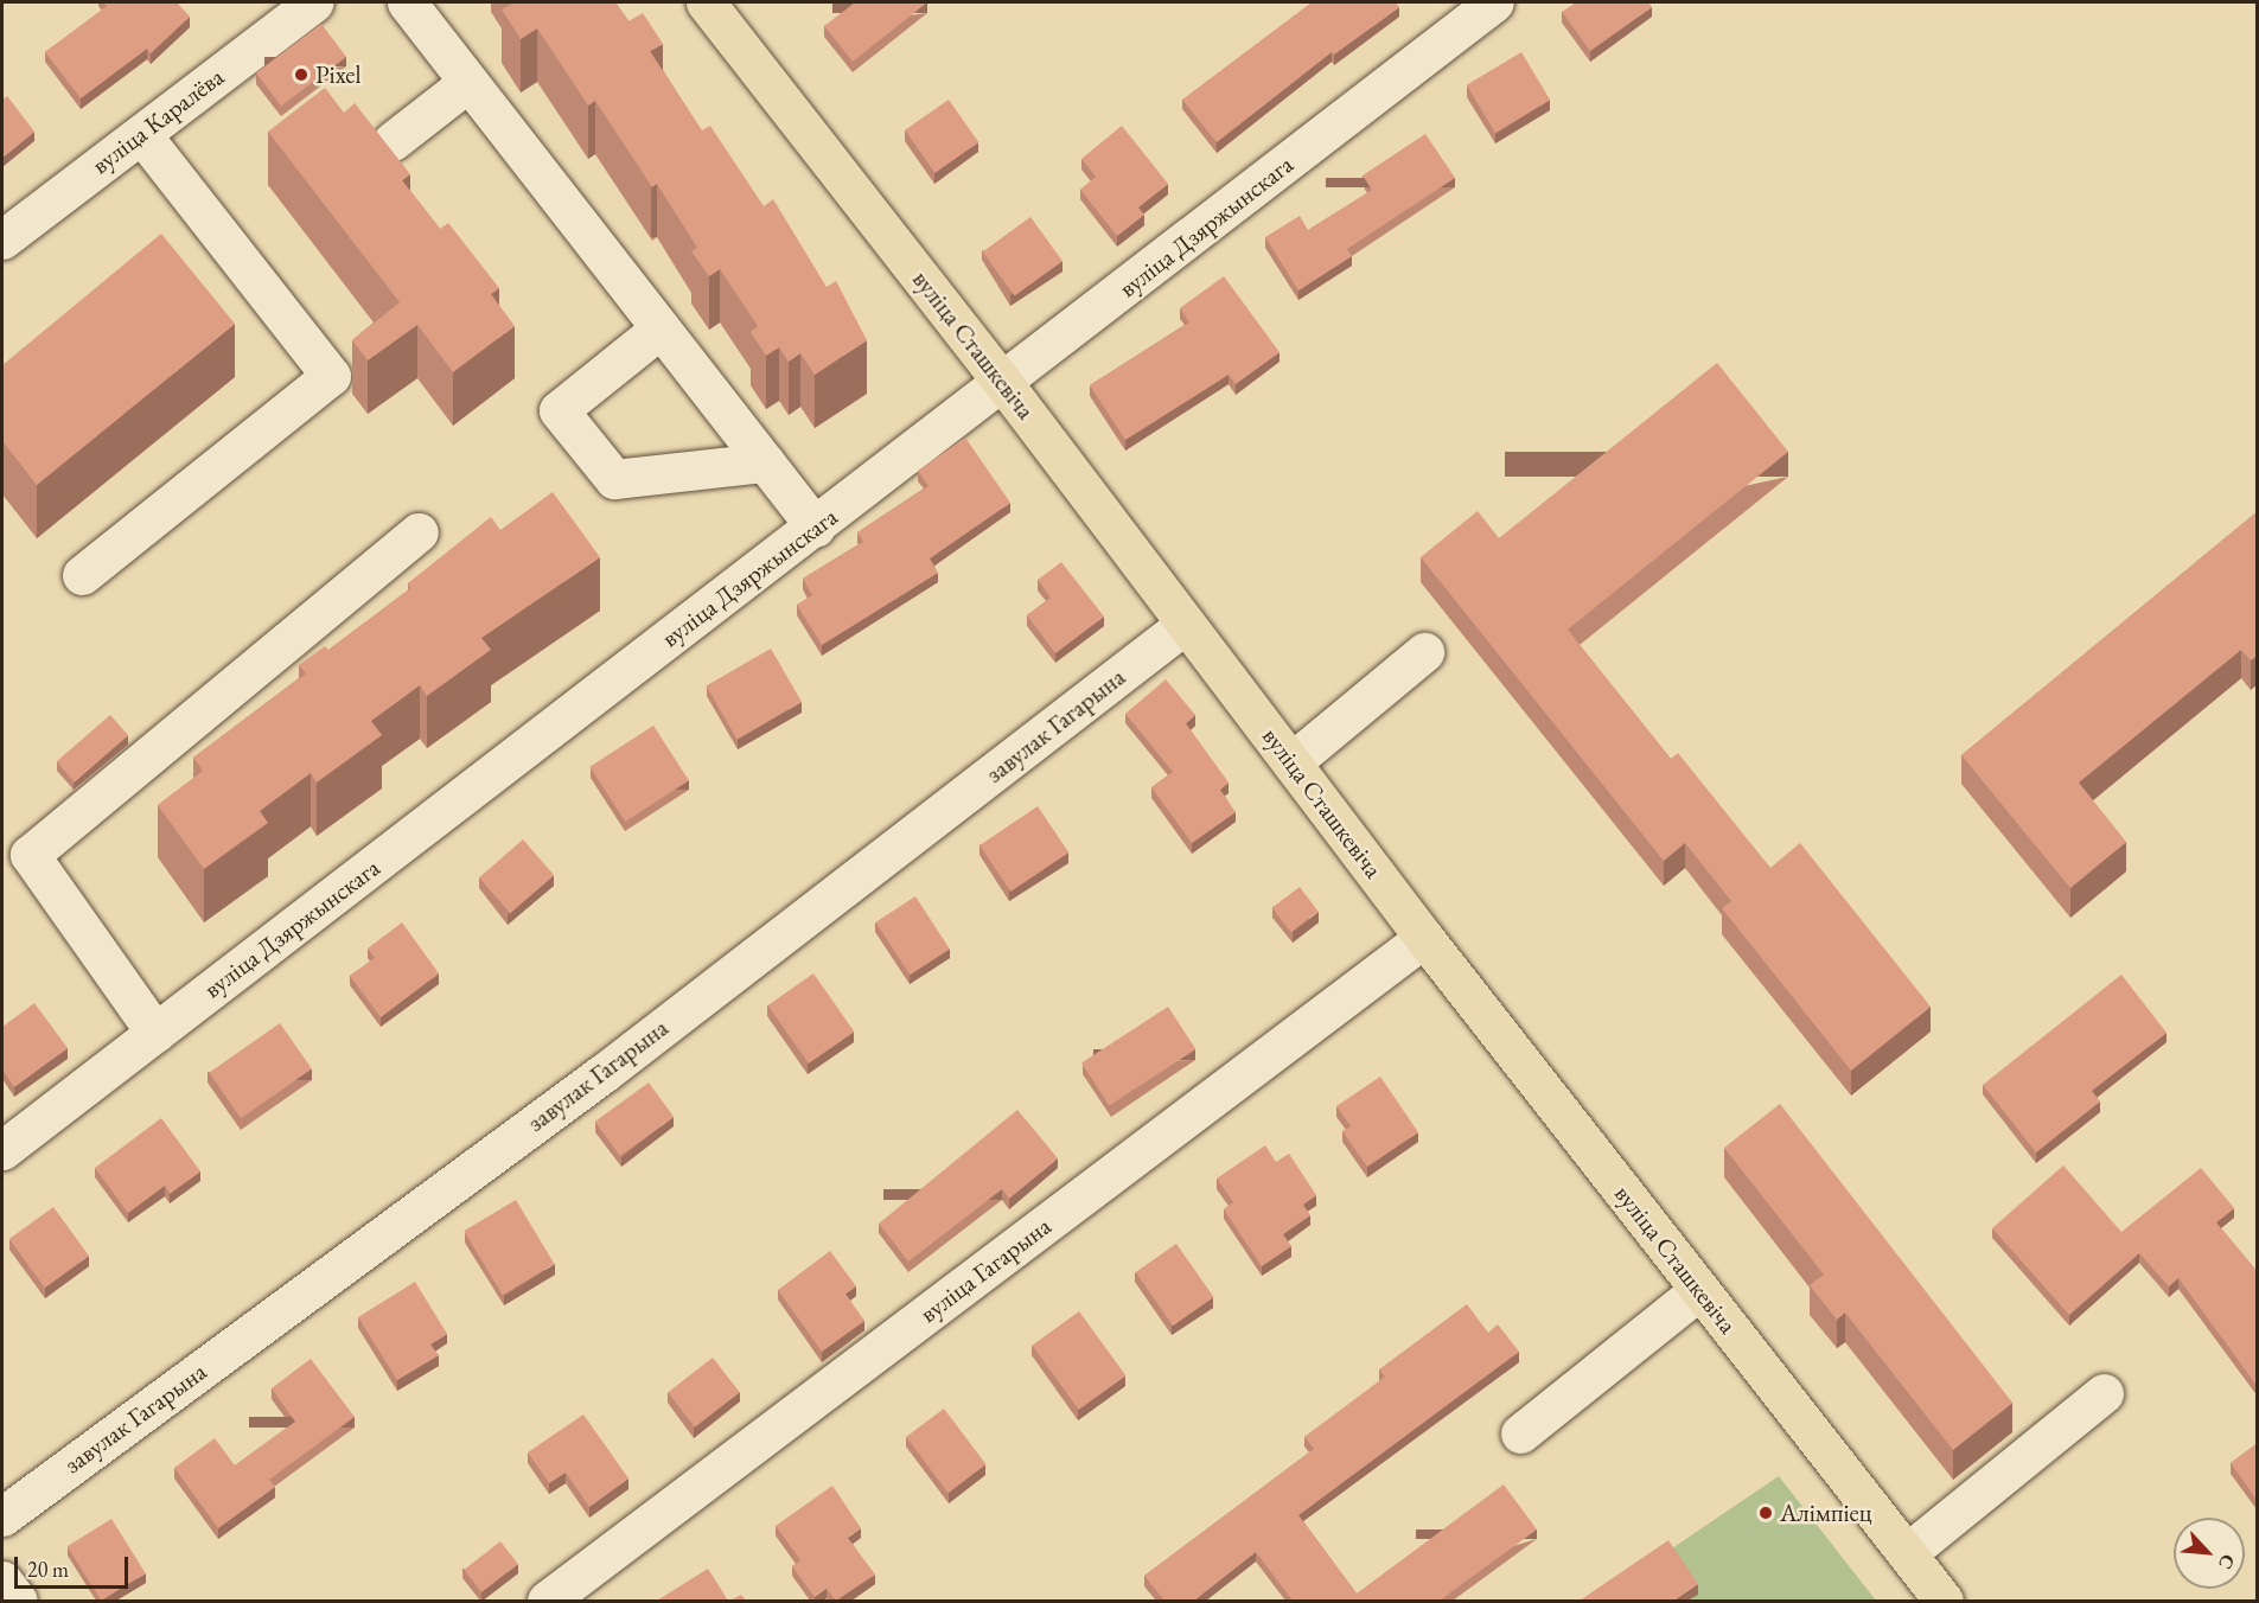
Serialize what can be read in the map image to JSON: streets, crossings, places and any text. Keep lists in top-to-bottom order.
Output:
{
  "streets": {
    "main road": ["вуліца Сташкевіча"],
    "street": [
      "вуліца Каралёва",
      "вуліца Дзяржынскага",
      "завулак Гагарына",
      "вуліца Гагарына"
    ]
  },
  "crossings": [
    ["вуліца Дзяржынскага", "вуліца Сташкевіча"],
    ["вуліца Сташкевіча", "завулак Гагарына"],
    ["вуліца Сташкевіча", "вуліца Гагарына"]
  ],
  "places": ["Pixel", "Алімпіец"],
  "scale_bar": "20 m",
  "north": "bottom right"
}
